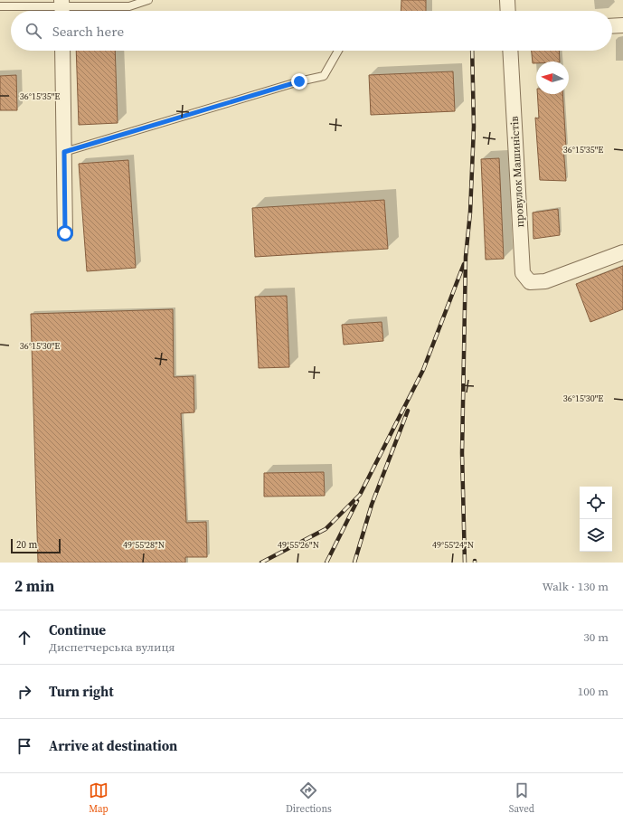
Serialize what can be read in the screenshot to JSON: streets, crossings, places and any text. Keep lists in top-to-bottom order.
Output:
{
  "streets": {
    "street": ["провулок Машиністів"]
  },
  "scale_bar": "20 m",
  "north": "left",
  "page": {
    "search": "Search here",
    "scale": "20 m",
    "heading": ["2 min", "Walk · 130 m"],
    "list": [
      ["Continue", "Диспетчерська вулиця", "30 m"],
      ["Turn right", "100 m"],
      "Arrive at destination"
    ],
    "nav": ["Map", "Directions", "Saved"]
  },
  "coordinates": [
    "36°15'35\"E",
    "36°15'30\"E",
    "49°55'28\"N",
    "49°55'26\"N",
    "49°55'24\"N"
  ]
}
